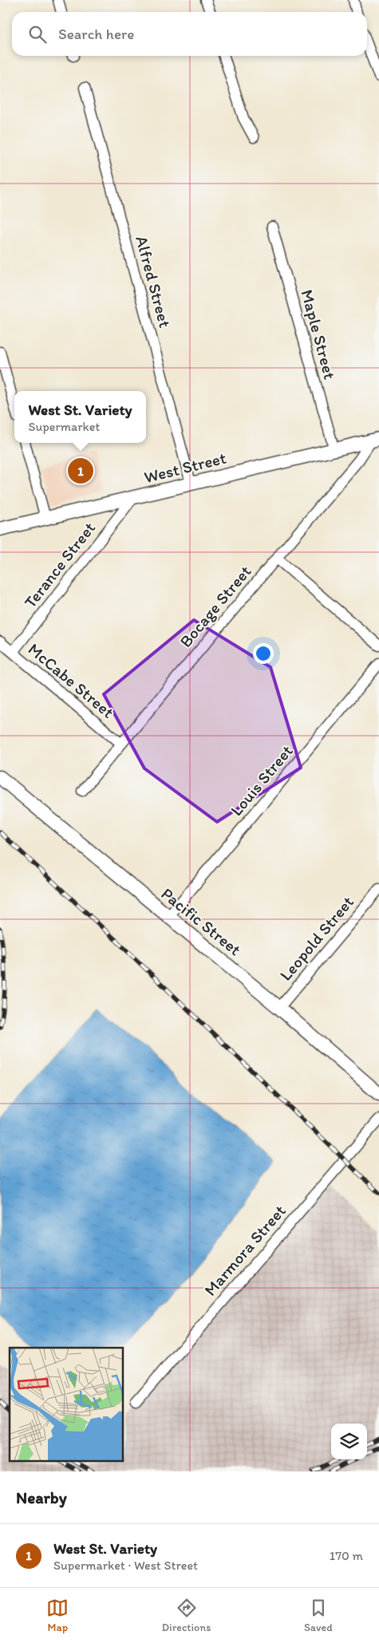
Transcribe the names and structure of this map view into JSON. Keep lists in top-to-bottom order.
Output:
{
  "streets": {
    "street": [
      "Alfred Street",
      "Maple Street",
      "West Street",
      "Terance Street",
      "Bocage Street",
      "McCabe Street",
      "Louis Street",
      "Pacific Street",
      "Leopold Street",
      "Marmora Street"
    ]
  },
  "crossings": [
    ["Alfred Street", "West Street"],
    ["Maple Street", "West Street"],
    ["West Street", "Terance Street"],
    ["West Street", "Bocage Street"],
    ["Terance Street", "McCabe Street"],
    ["Bocage Street", "McCabe Street"],
    ["Louis Street", "Pacific Street"],
    ["Pacific Street", "Leopold Street"]
  ],
  "page": {
    "search": "Search here",
    "popup": ["West St. Variety", "Supermarket"],
    "pins": "1",
    "heading": "Nearby",
    "list": [
      {
        "mark": "1",
        "name": "West St. Variety",
        "note": "Supermarket · West Street",
        "value": "170 m"
      }
    ],
    "nav": ["Map", "Directions", "Saved"]
  }
}
